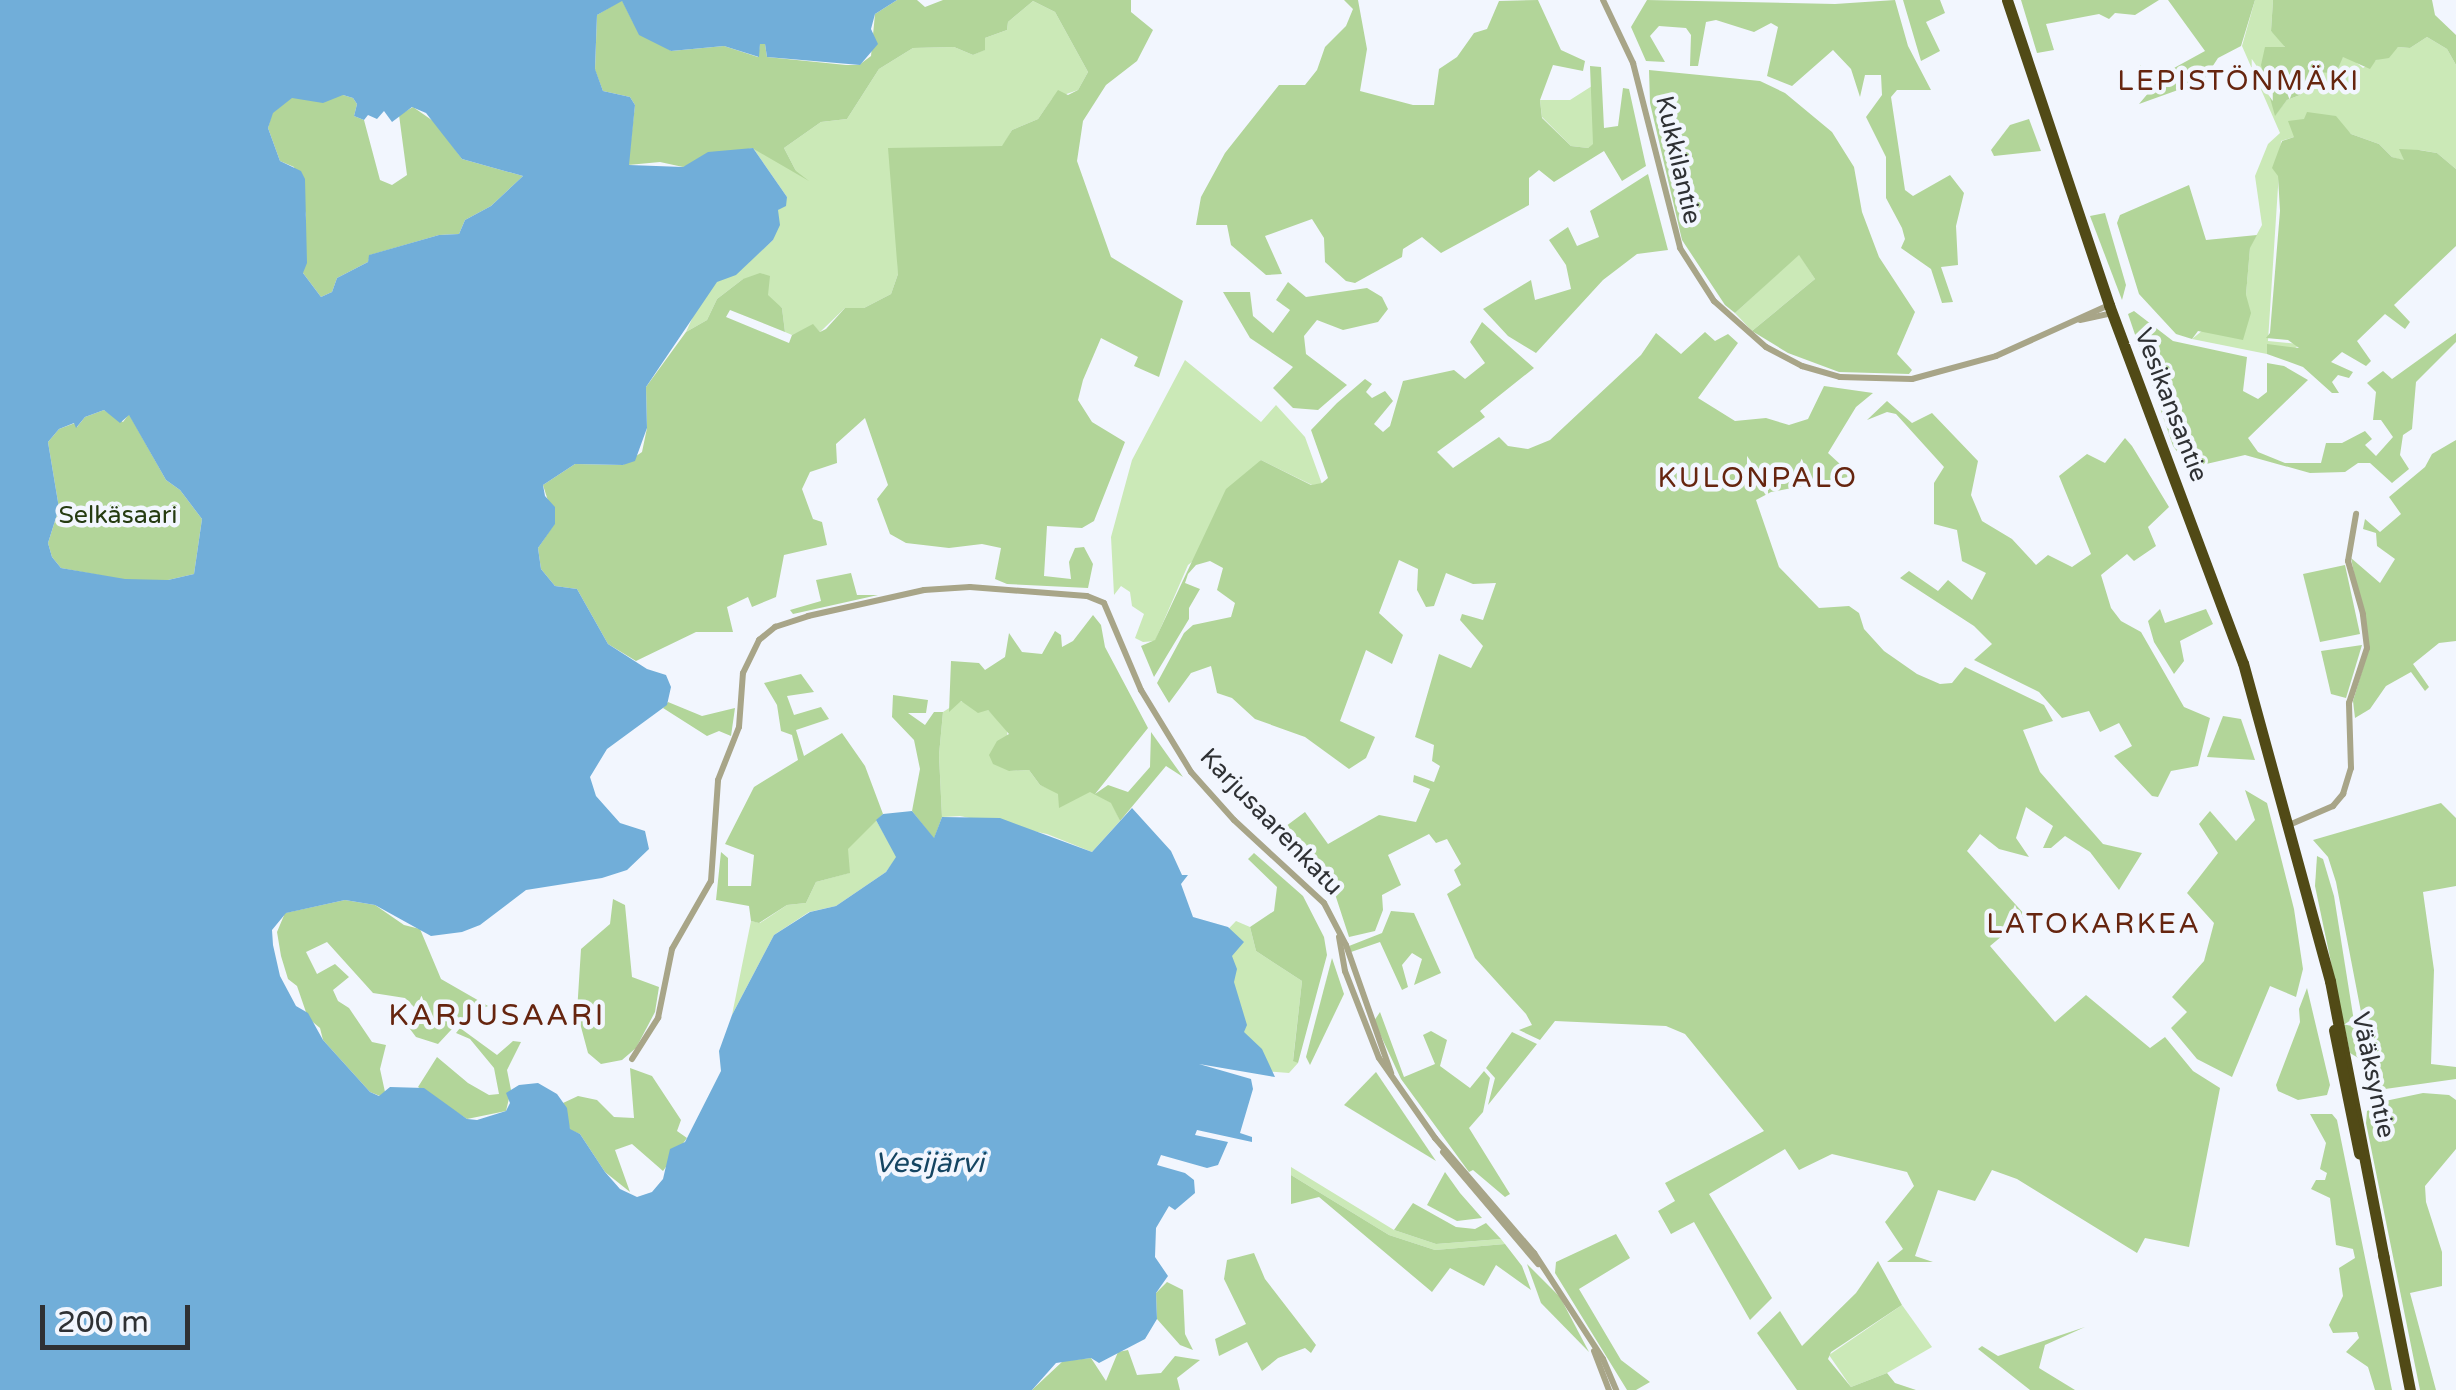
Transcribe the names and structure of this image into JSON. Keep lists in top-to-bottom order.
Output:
{
  "streets": {
    "highway": ["Vesikansantie", "Vääksyntie"],
    "street": ["Kukkilantie", "Karjusaarenkatu"]
  },
  "crossings": [
    ["Kukkilantie", "Vesikansantie"],
    ["Vesikansantie", "Vääksyntie"]
  ],
  "districts": [
    "LEPISTÖNMÄKI",
    "KULONPALO",
    "LATOKARKEA",
    "KARJUSAARI"
  ],
  "water": ["Vesijärvi"],
  "parks": ["Selkäsaari"],
  "scale_bar": "200 m"
}
